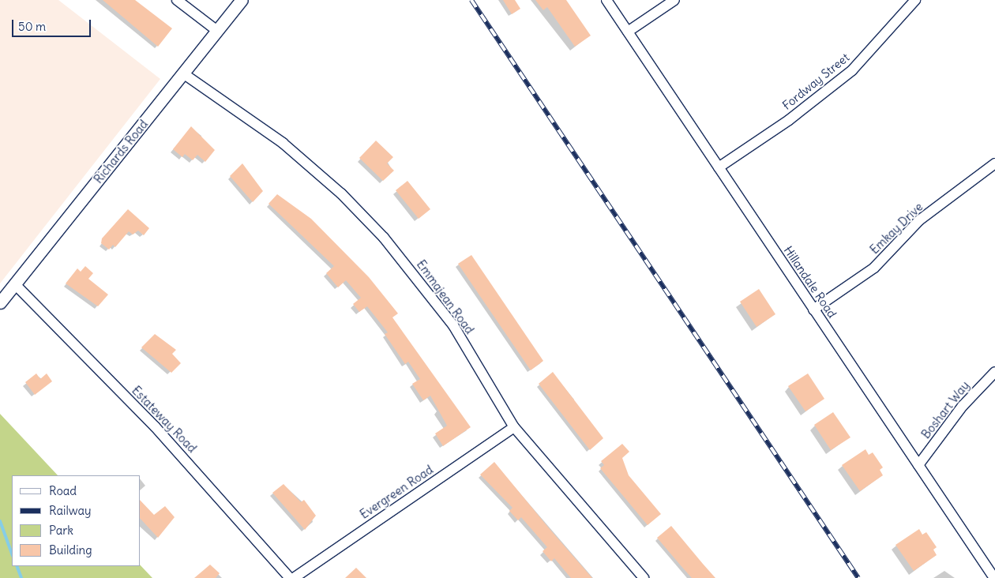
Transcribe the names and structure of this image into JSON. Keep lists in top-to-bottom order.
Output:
{
  "streets": {
    "street": [
      "Fordway Street",
      "Richards Road",
      "Emkay Drive",
      "Hillandale Road",
      "Emmajean Road",
      "Boshart Way",
      "Estateway Road",
      "Evergreen Road"
    ]
  },
  "crossings": [
    ["Fordway Street", "Hillandale Road"],
    ["Richards Road", "Emmajean Road"],
    ["Richards Road", "Estateway Road"],
    ["Emkay Drive", "Hillandale Road"],
    ["Hillandale Road", "Boshart Way"],
    ["Emmajean Road", "Evergreen Road"]
  ],
  "legend": [
    "Road",
    "Railway",
    "Park",
    "Building"
  ],
  "scale_bar": "50 m"
}
